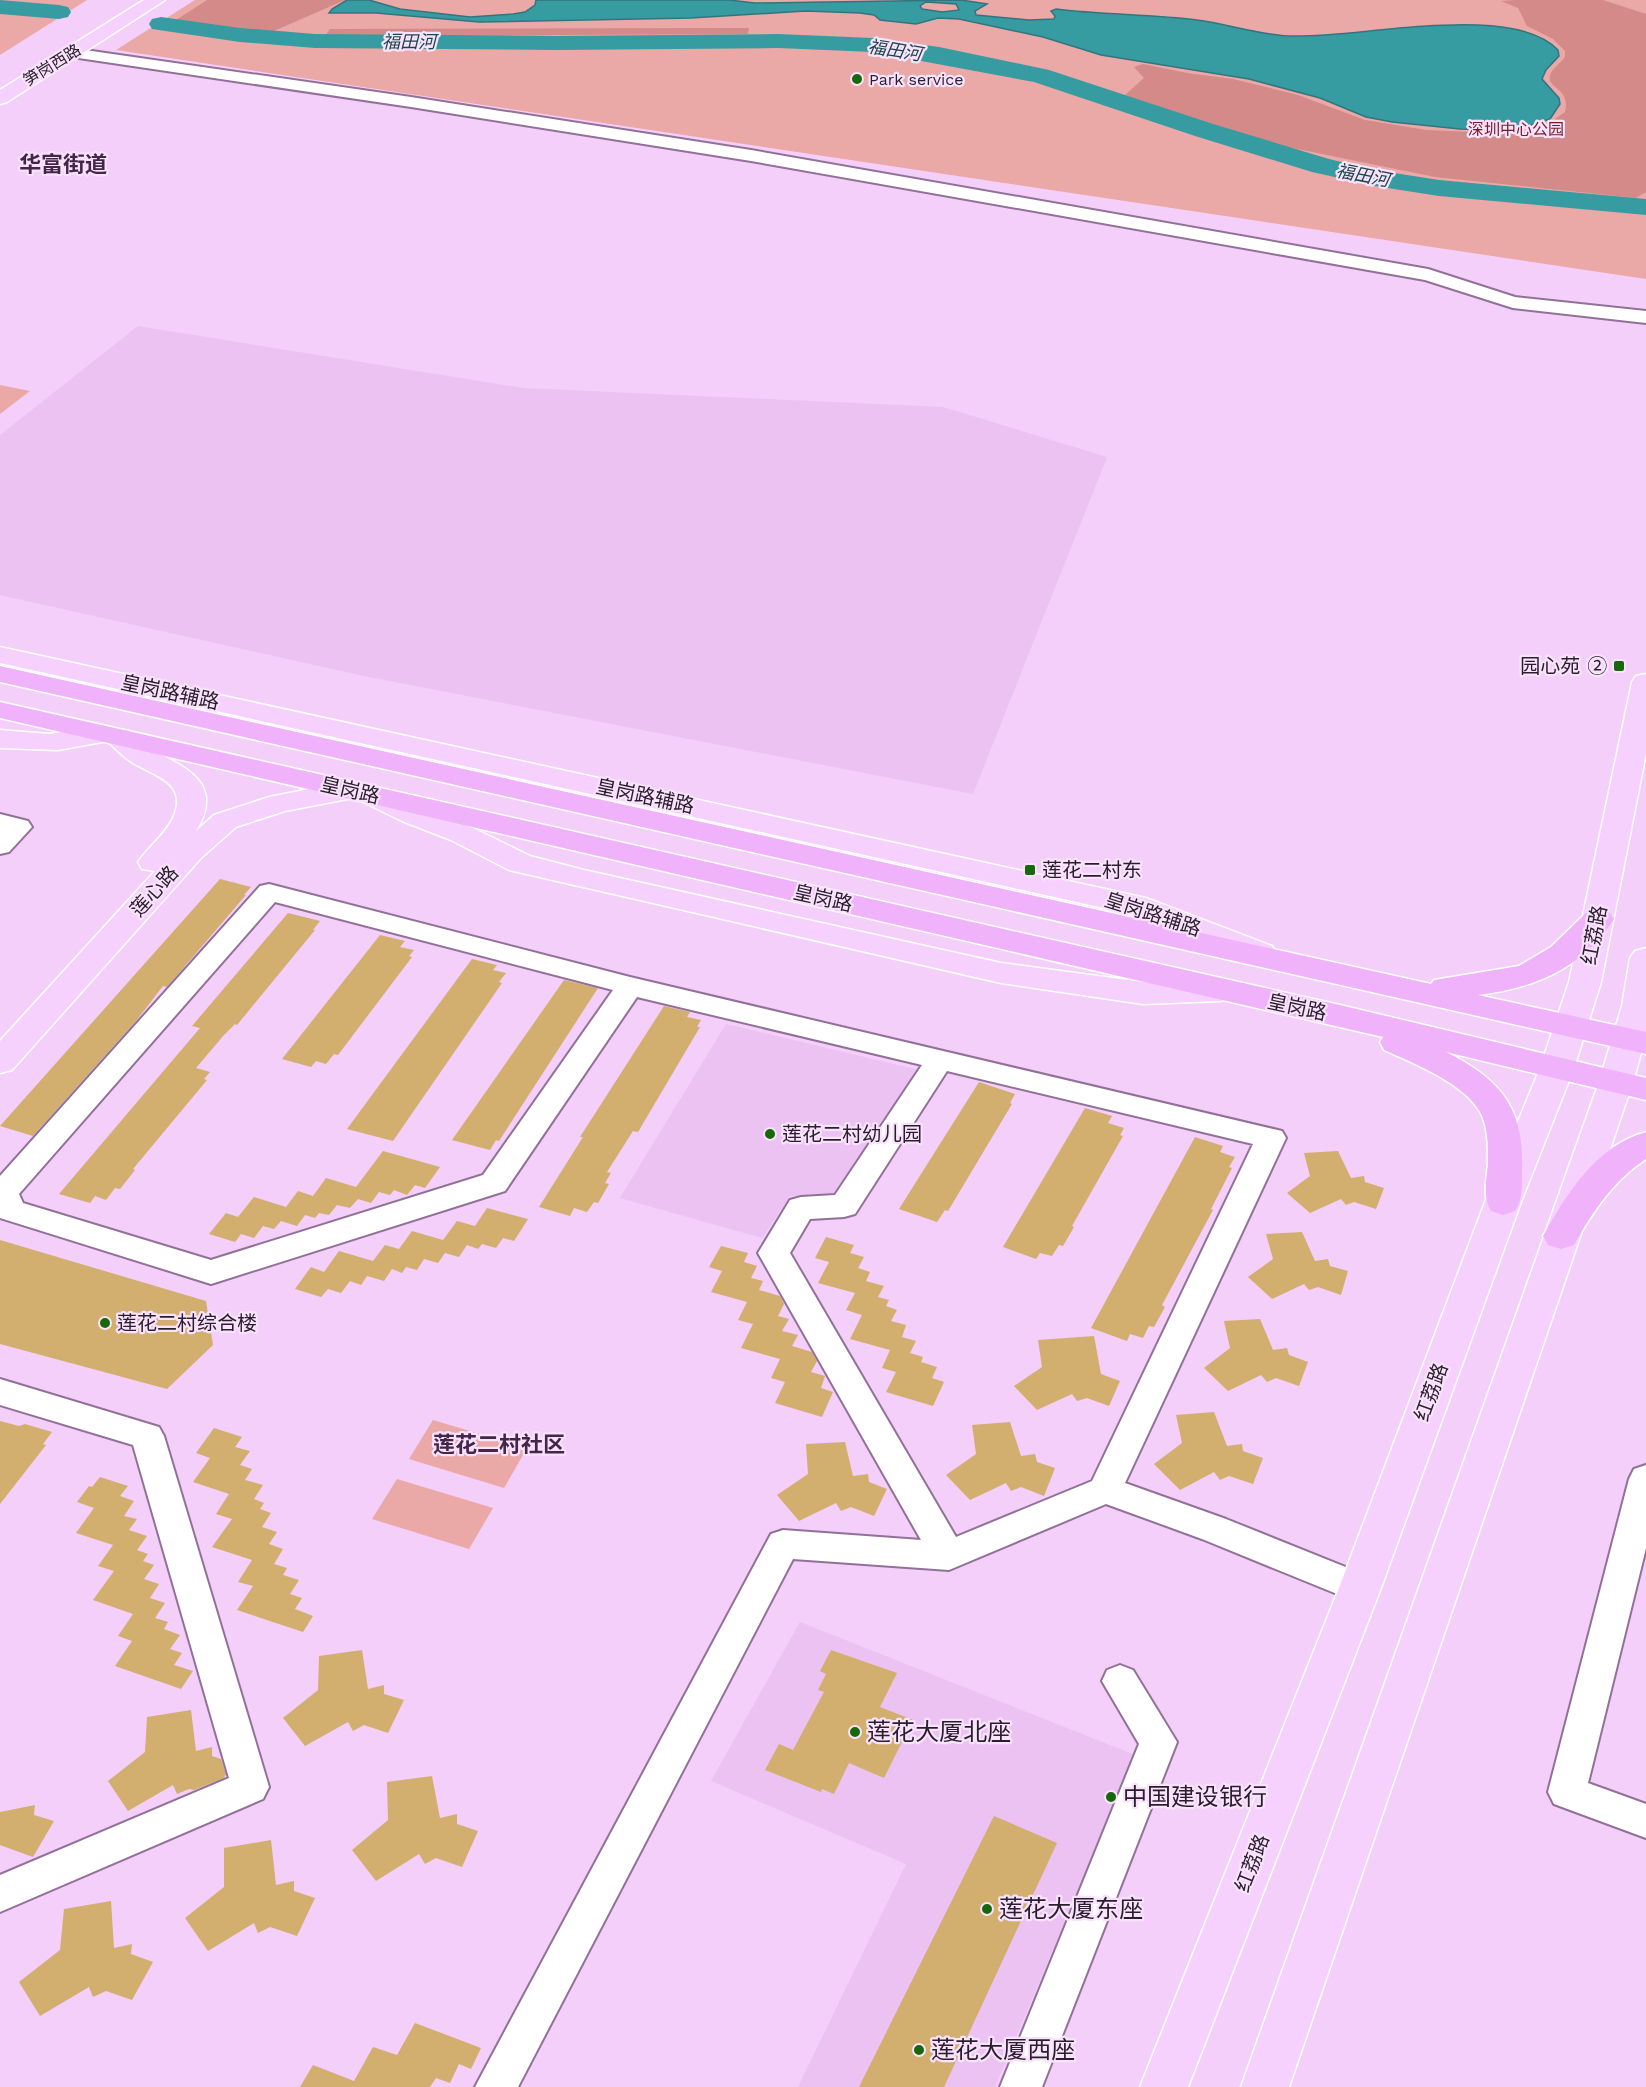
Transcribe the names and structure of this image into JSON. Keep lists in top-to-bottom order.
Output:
{
  "streets": {
    "highway": ["皇岗路"],
    "main road": [
      "笋岗西路",
      "皇岗路辅路",
      "莲心路",
      "红荔路"
    ]
  },
  "crossings": [
    ["皇岗路辅路", "皇岗路"],
    ["皇岗路", "莲心路"],
    ["皇岗路", "红荔路"]
  ],
  "districts": ["华富街道", "莲花二村社区"],
  "water": ["福田河"],
  "parks": ["深圳中心公园"],
  "places": {
    "other": [
      "Park service",
      "莲花二村幼儿园",
      "莲花二村综合楼",
      "莲花大厦北座",
      "中国建设银行",
      "莲花大厦东座",
      "莲花大厦西座"
    ],
    "transit": ["园心苑 ②", "莲花二村东"]
  }
}
